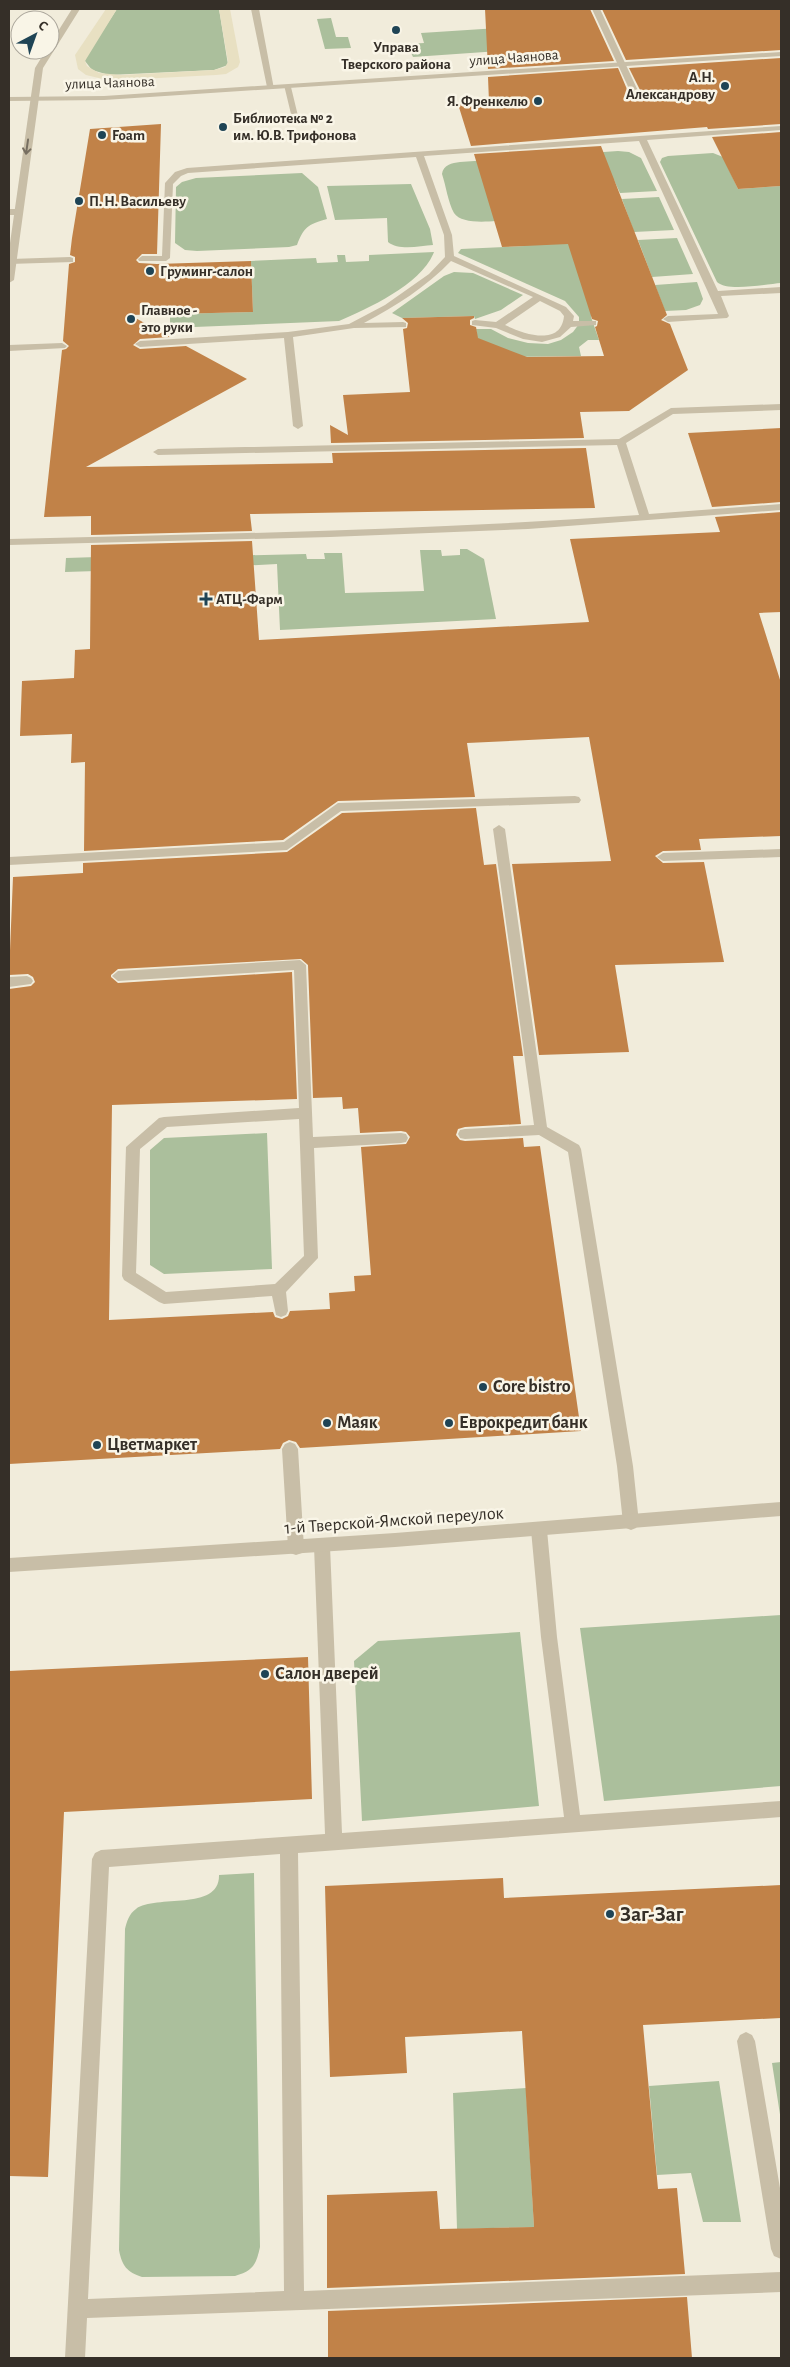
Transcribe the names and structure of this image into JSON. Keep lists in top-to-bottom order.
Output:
{
  "streets": {
    "street": ["улица Чаянова", "1-й Тверской-Ямской переулок"]
  },
  "places": {
    "other": [
      "Управа Тверского района",
      "А.Н. Александрову",
      "Я. Френкелю",
      "Библиотека № 2 им. Ю.В. Трифонова",
      "Foam",
      "П. Н. Васильеву",
      "Груминг-салон",
      "Главное - это руки",
      "Core bistro",
      "Маяк",
      "Еврокредит банк",
      "Цветмаркет",
      "Салон дверей",
      "Заг-Заг"
    ],
    "health": ["АТЦ-Фарм"]
  },
  "north": "top right"
}
